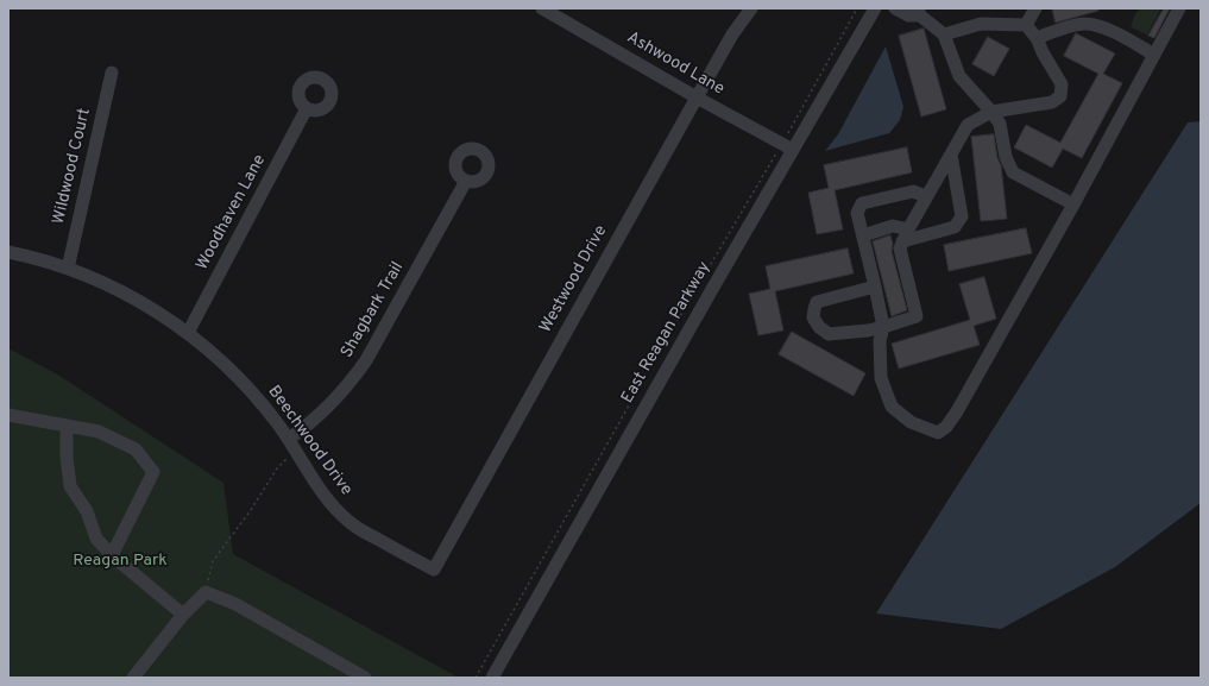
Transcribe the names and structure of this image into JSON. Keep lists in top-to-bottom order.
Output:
{
  "streets": {
    "street": [
      "Ashwood Lane",
      "Wildwood Court",
      "Woodhaven Lane",
      "Westwood Drive",
      "Shagbark Trail",
      "East Reagan Parkway",
      "Beechwood Drive"
    ]
  },
  "crossings": [
    ["Ashwood Lane", "Westwood Drive"],
    ["Ashwood Lane", "East Reagan Parkway"],
    ["Wildwood Court", "Beechwood Drive"],
    ["Woodhaven Lane", "Beechwood Drive"],
    ["Westwood Drive", "Beechwood Drive"],
    ["Shagbark Trail", "Beechwood Drive"]
  ],
  "parks": ["Reagan Park"]
}
